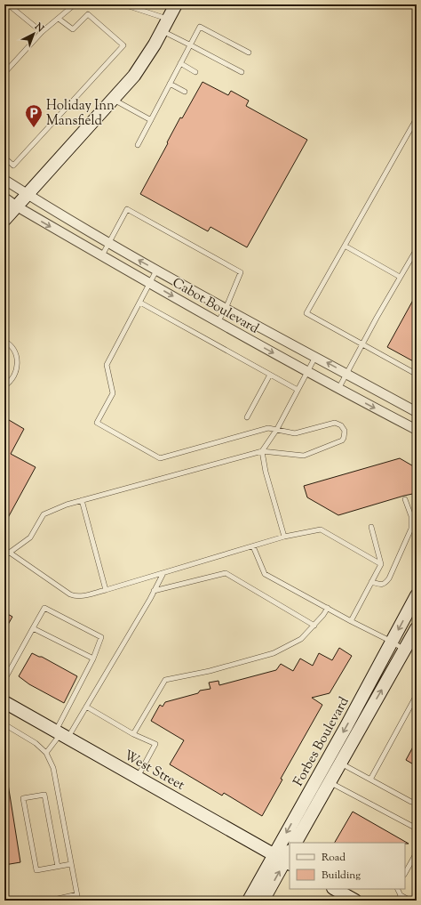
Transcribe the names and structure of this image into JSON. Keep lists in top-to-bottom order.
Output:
{
  "streets": {
    "street": ["Cabot Boulevard", "Forbes Boulevard", "West Street"]
  },
  "crossings": [
    ["Forbes Boulevard", "West Street"]
  ],
  "places": {
    "parking": ["Holiday Inn Mansfield"]
  },
  "legend": ["Road", "Building"],
  "north": "top right"
}
